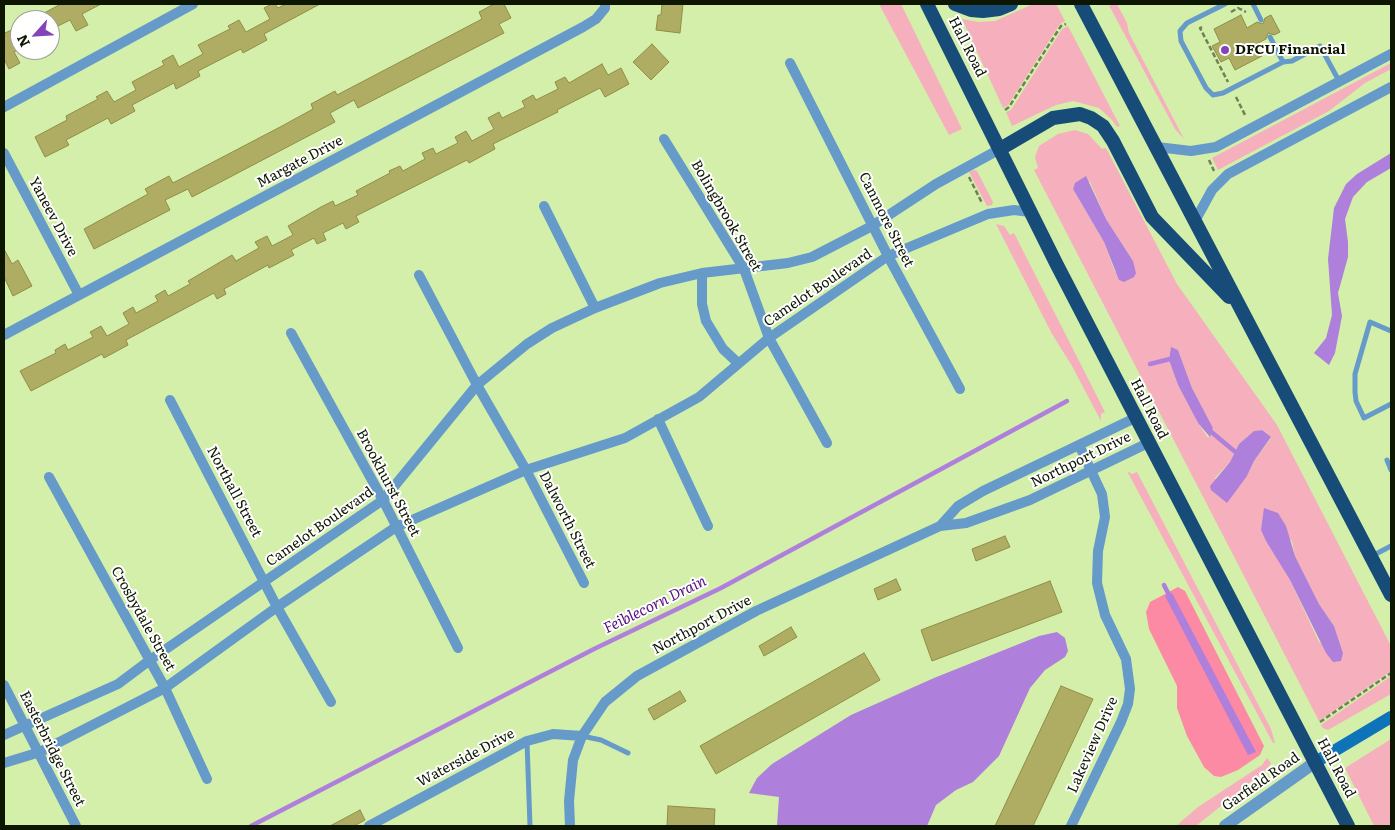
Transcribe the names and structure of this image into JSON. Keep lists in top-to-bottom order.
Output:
{
  "streets": {
    "highway": ["Hall Road"],
    "main road": ["Garfield Road"],
    "street": [
      "Margate Drive",
      "Bolingbrook Street",
      "Yaneev Drive",
      "Canmore Street",
      "Camelot Boulevard",
      "Northport Drive",
      "Brookhurst Street",
      "Northall Street",
      "Dalworth Street",
      "Crosbydale Street",
      "Lakeview Drive",
      "Easterbridge Street",
      "Waterside Drive"
    ]
  },
  "crossings": [
    ["Hall Road", "Camelot Boulevard"],
    ["Hall Road", "Northport Drive"],
    ["Hall Road", "Garfield Road"],
    ["Margate Drive", "Yaneev Drive"],
    ["Bolingbrook Street", "Camelot Boulevard"],
    ["Canmore Street", "Camelot Boulevard"],
    ["Camelot Boulevard", "Brookhurst Street"],
    ["Camelot Boulevard", "Northall Street"],
    ["Camelot Boulevard", "Dalworth Street"],
    ["Camelot Boulevard", "Crosbydale Street"],
    ["Camelot Boulevard", "Easterbridge Street"],
    ["Northport Drive", "Lakeview Drive"],
    ["Northport Drive", "Waterside Drive"]
  ],
  "water": ["Feiblecorn Drain"],
  "places": ["DFCU Financial"],
  "north": "bottom left"
}
